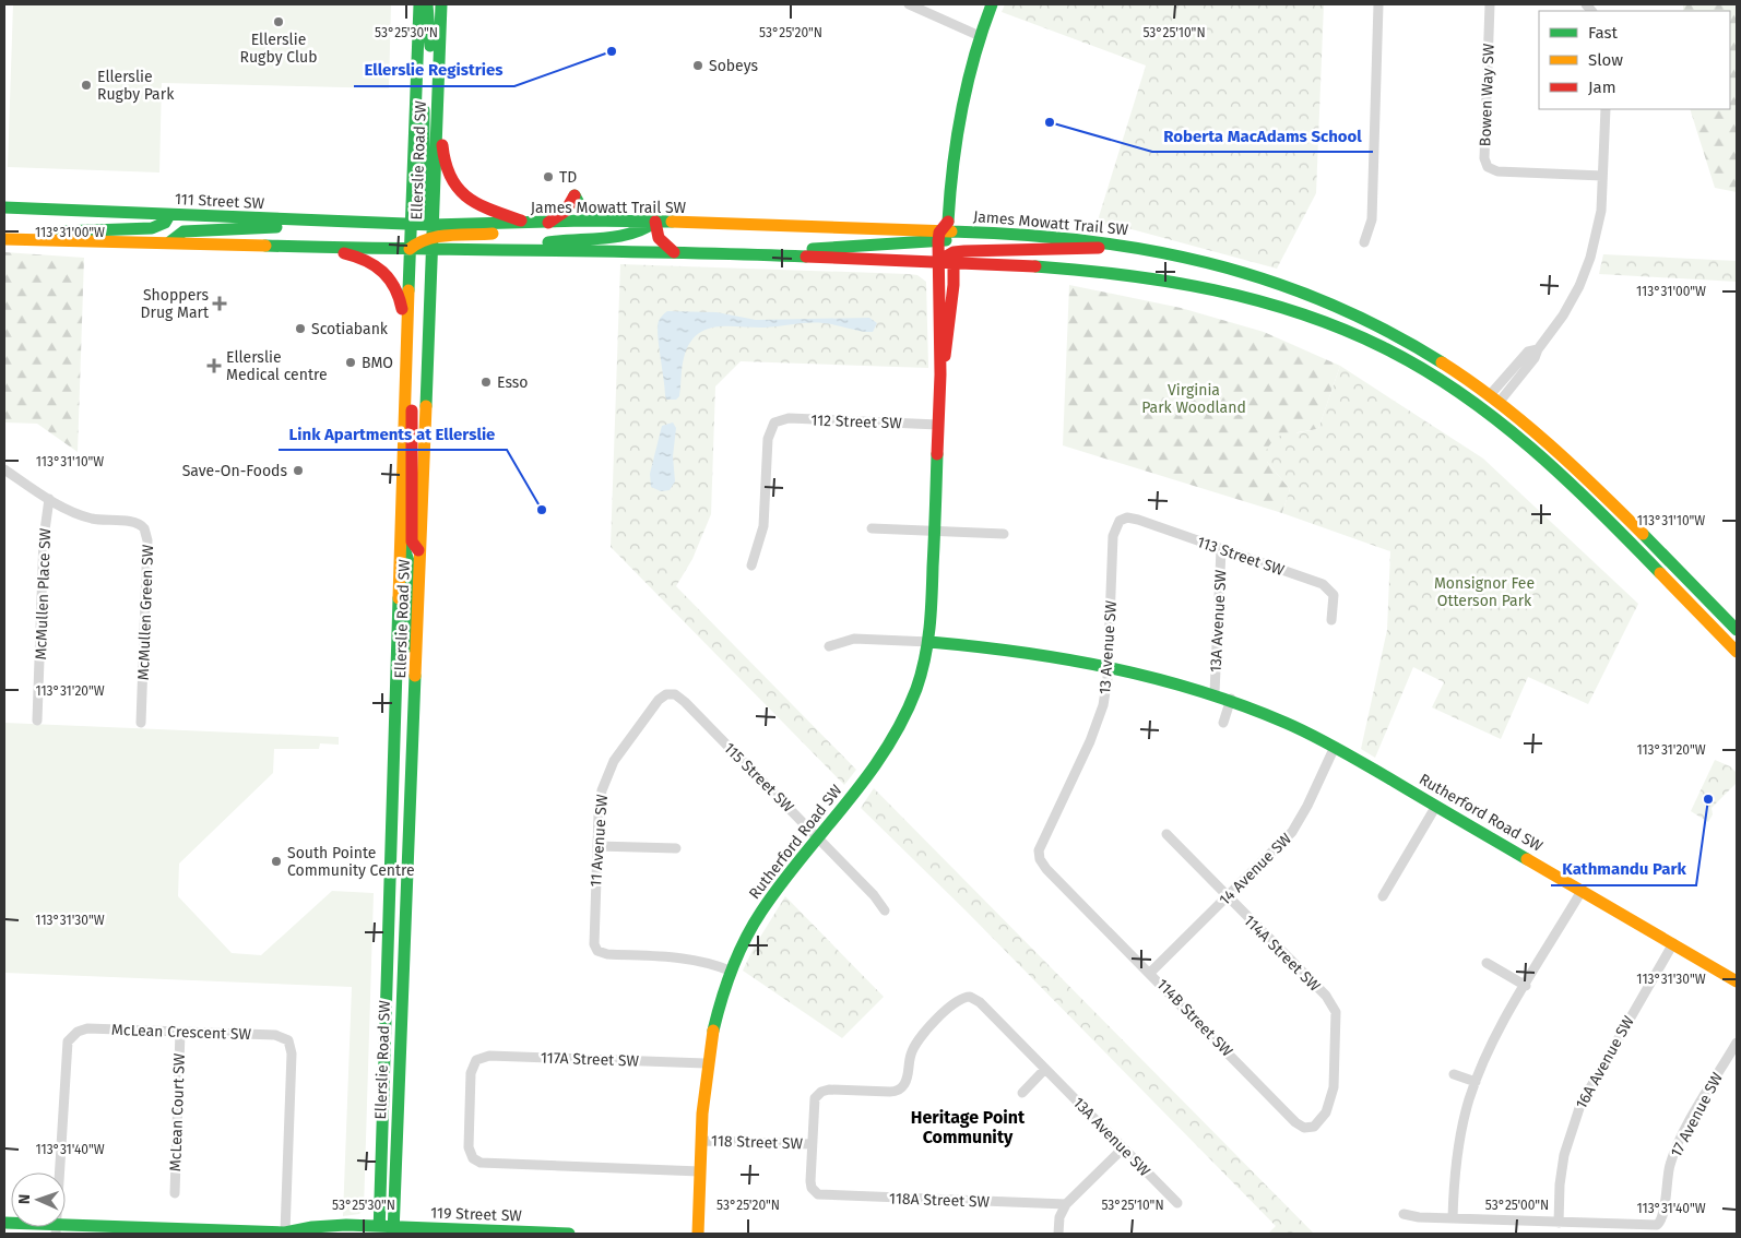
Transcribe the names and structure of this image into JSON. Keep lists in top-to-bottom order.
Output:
{
  "streets": {
    "main road": [
      "Ellerslie Road SW",
      "111 Street SW",
      "James Mowatt Trail SW",
      "Rutherford Road SW",
      "119 Street SW"
    ],
    "street": [
      "Bowen Way SW",
      "112 Street SW",
      "113 Street SW",
      "McMullen Place SW",
      "McMullen Green SW",
      "13A Avenue SW",
      "13 Avenue SW",
      "115 Street SW",
      "11 Avenue SW",
      "14 Avenue SW",
      "114A Street SW",
      "114B Street SW",
      "McLean Crescent SW",
      "117A Street SW",
      "16A Avenue SW",
      "McLean Court SW",
      "17 Avenue SW",
      "118 Street SW",
      "118A Street SW"
    ]
  },
  "crossings": [
    ["Ellerslie Road SW", "111 Street SW"],
    ["Ellerslie Road SW", "James Mowatt Trail SW"],
    ["Ellerslie Road SW", "119 Street SW"],
    ["111 Street SW", "James Mowatt Trail SW"],
    ["James Mowatt Trail SW", "Rutherford Road SW"],
    ["112 Street SW", "Rutherford Road SW"],
    ["113 Street SW", "13A Avenue SW"],
    ["113 Street SW", "13 Avenue SW"],
    ["McMullen Place SW", "McMullen Green SW"],
    ["13A Avenue SW", "Rutherford Road SW"],
    ["13A Avenue SW", "118 Street SW"],
    ["13A Avenue SW", "118A Street SW"],
    ["13 Avenue SW", "Rutherford Road SW"],
    ["13 Avenue SW", "114B Street SW"],
    ["115 Street SW", "Rutherford Road SW"],
    ["115 Street SW", "11 Avenue SW"],
    ["Rutherford Road SW", "11 Avenue SW"],
    ["Rutherford Road SW", "14 Avenue SW"],
    ["Rutherford Road SW", "117A Street SW"],
    ["Rutherford Road SW", "16A Avenue SW"],
    ["Rutherford Road SW", "118 Street SW"],
    ["14 Avenue SW", "114A Street SW"],
    ["14 Avenue SW", "114B Street SW"],
    ["114A Street SW", "114B Street SW"],
    ["McLean Crescent SW", "McLean Court SW"],
    ["McLean Crescent SW", "119 Street SW"],
    ["16A Avenue SW", "17 Avenue SW"],
    ["118 Street SW", "118A Street SW"]
  ],
  "districts": ["Heritage Point Community"],
  "parks": ["Virginia Park Woodland", "Monsignor Fee Otterson Park"],
  "places": {
    "other": [
      "Ellerslie Rugby Club",
      "Ellerslie Registries",
      "Sobeys",
      "Ellerslie Rugby Park",
      "Roberta MacAdams School",
      "TD",
      "Scotiabank",
      "BMO",
      "Esso",
      "Save-On-Foods",
      "Link Apartments at Ellerslie",
      "Kathmandu Park",
      "South Pointe Community Centre"
    ],
    "health": ["Shoppers Drug Mart", "Ellerslie Medical centre"]
  },
  "legend": ["Fast", "Slow", "Jam"],
  "north": "left",
  "coordinates": [
    "53°25'30\"N",
    "53°25'20\"N",
    "53°25'10\"N",
    "113°31'00\"W",
    "113°31'10\"W",
    "113°31'20\"W",
    "113°31'30\"W",
    "113°31'40\"W",
    "53°25'00\"N"
  ]
}
